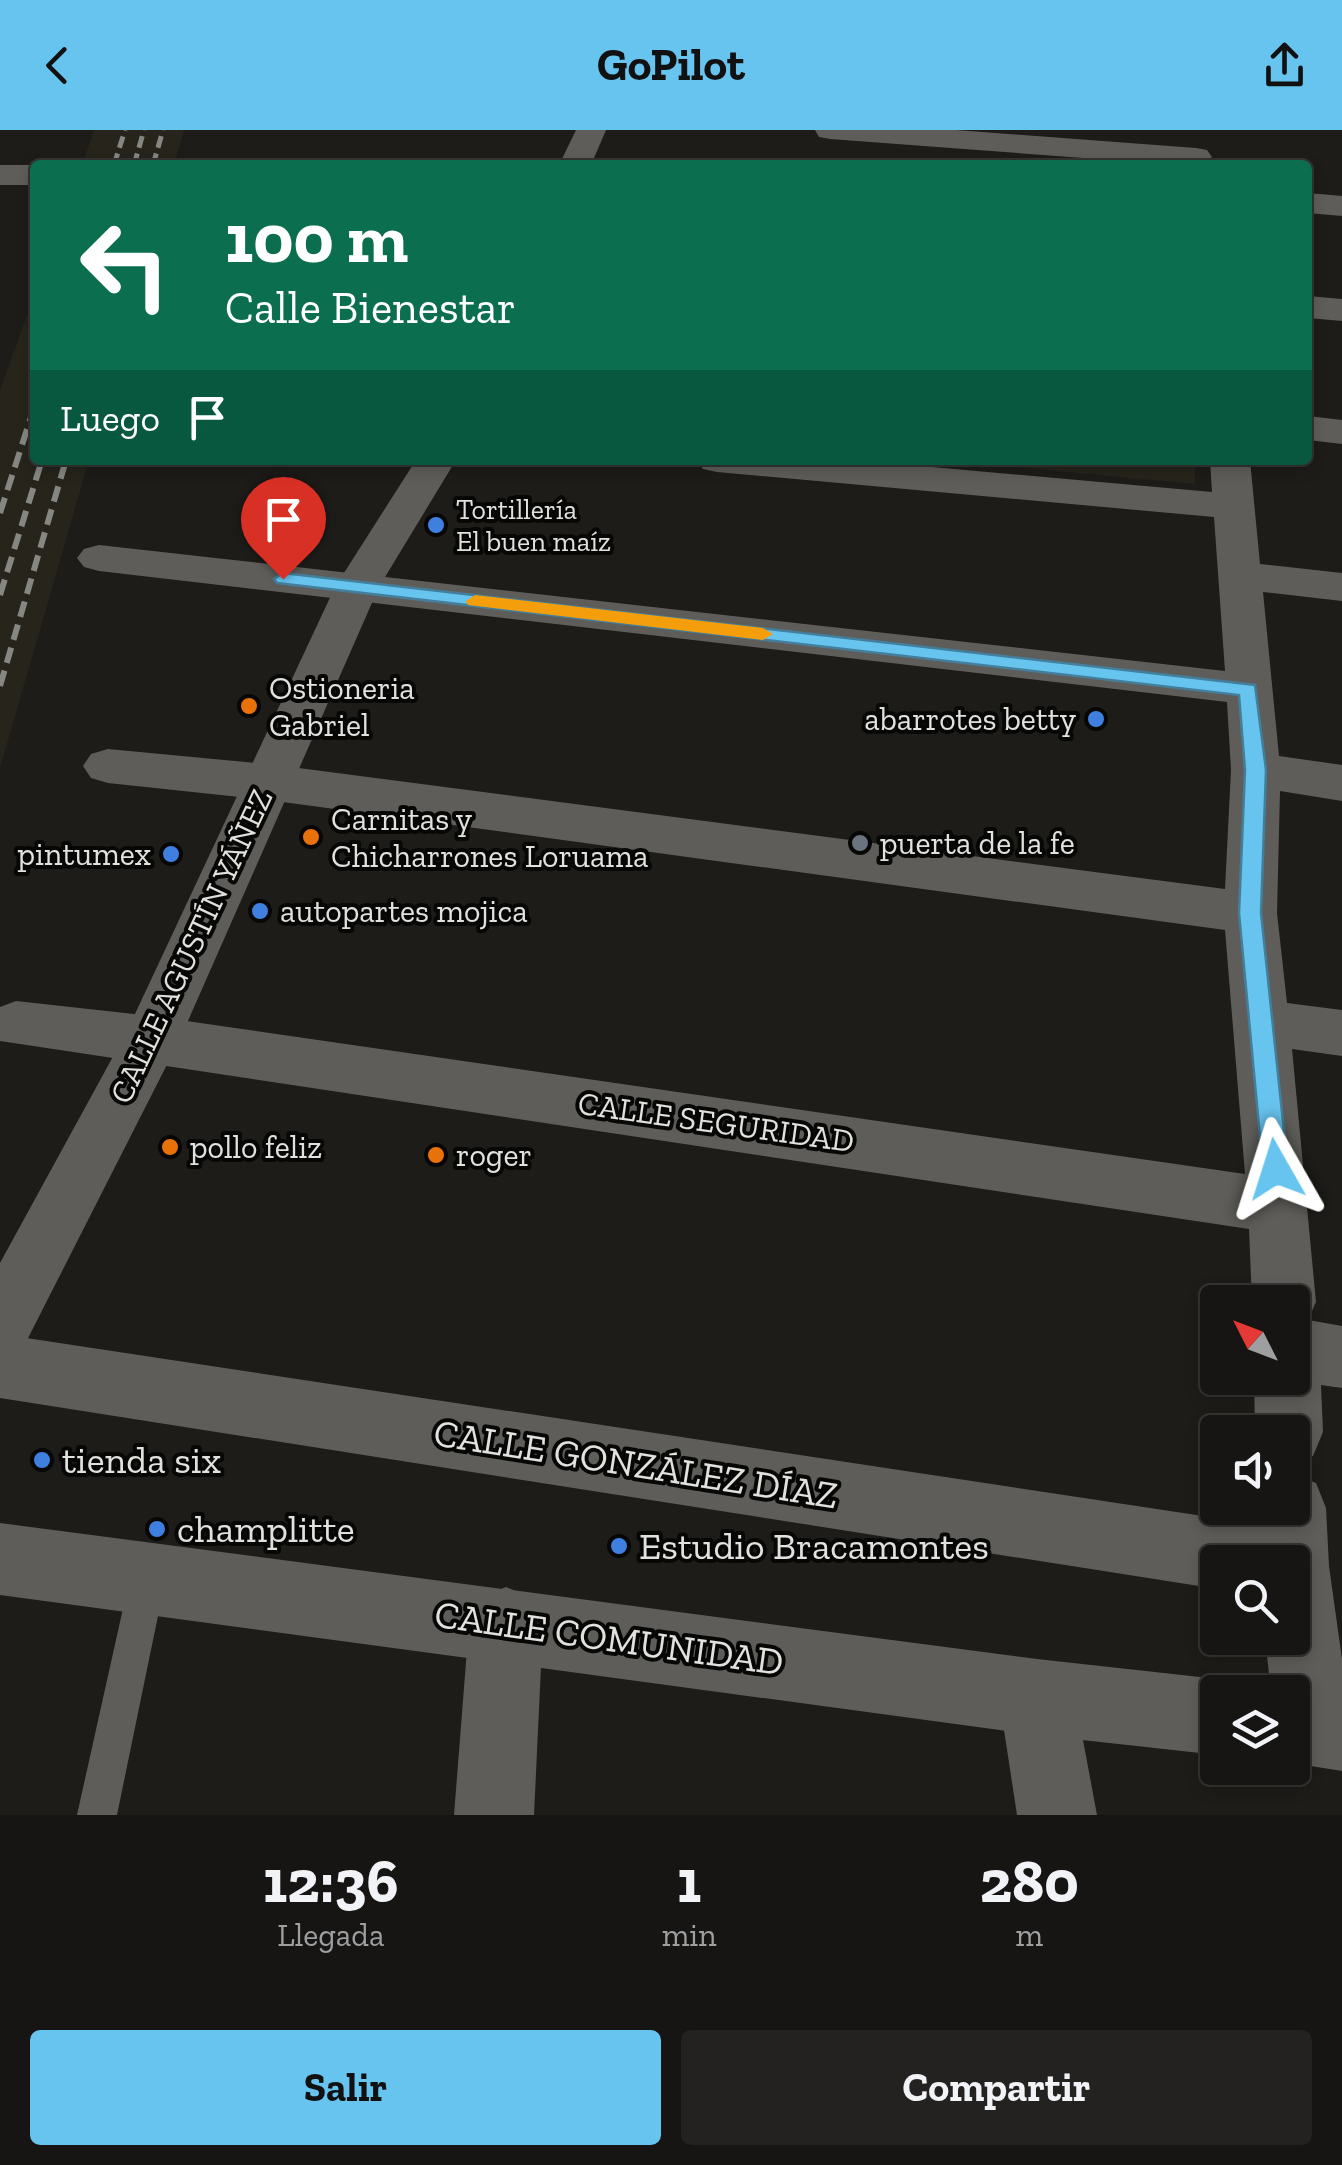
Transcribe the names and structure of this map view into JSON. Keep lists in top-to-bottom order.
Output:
{
  "streets": {
    "street": [
      "CALLE AGUSTÍN YÁÑEZ",
      "CALLE SEGURIDAD",
      "CALLE GONZÁLEZ DÍAZ",
      "CALLE COMUNIDAD"
    ]
  },
  "crossings": [
    ["CALLE AGUSTÍN YÁÑEZ", "CALLE SEGURIDAD"]
  ],
  "places": [
    "Tortillería El buen maíz",
    "Ostioneria Gabriel",
    "abarrotes betty",
    "Carnitas y Chicharrones Loruama",
    "puerta de la fe",
    "pintumex",
    "autopartes mojica",
    "pollo feliz",
    "roger",
    "tienda six",
    "champlitte",
    "Estudio Bracamontes"
  ],
  "north": "top left",
  "page": {
    "header": "GoPilot",
    "turn": ["100 m", "Calle Bienestar"],
    "then": "Luego",
    "eta": [
      "12:36",
      "Llegada",
      "1",
      "min",
      "280",
      "m"
    ],
    "buttons": ["Salir", "Compartir"]
  }
}
